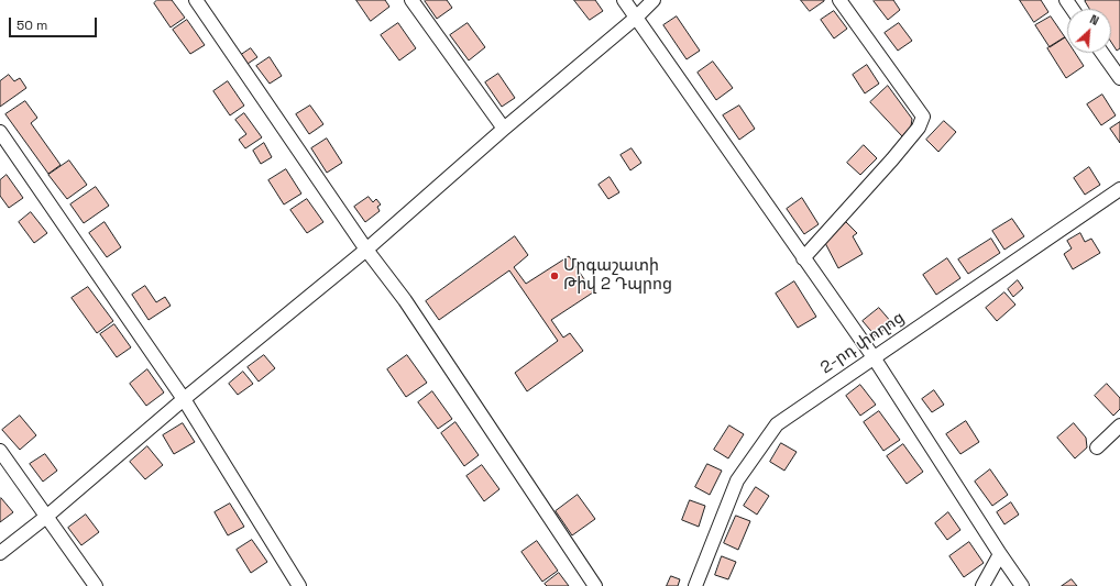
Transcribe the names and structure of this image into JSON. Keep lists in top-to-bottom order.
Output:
{
  "streets": {
    "street": ["2-րդ փողոց"]
  },
  "places": ["Մրգաշատի Թիվ 2 Դպրոց"],
  "scale_bar": "50 m",
  "north": "top right"
}
